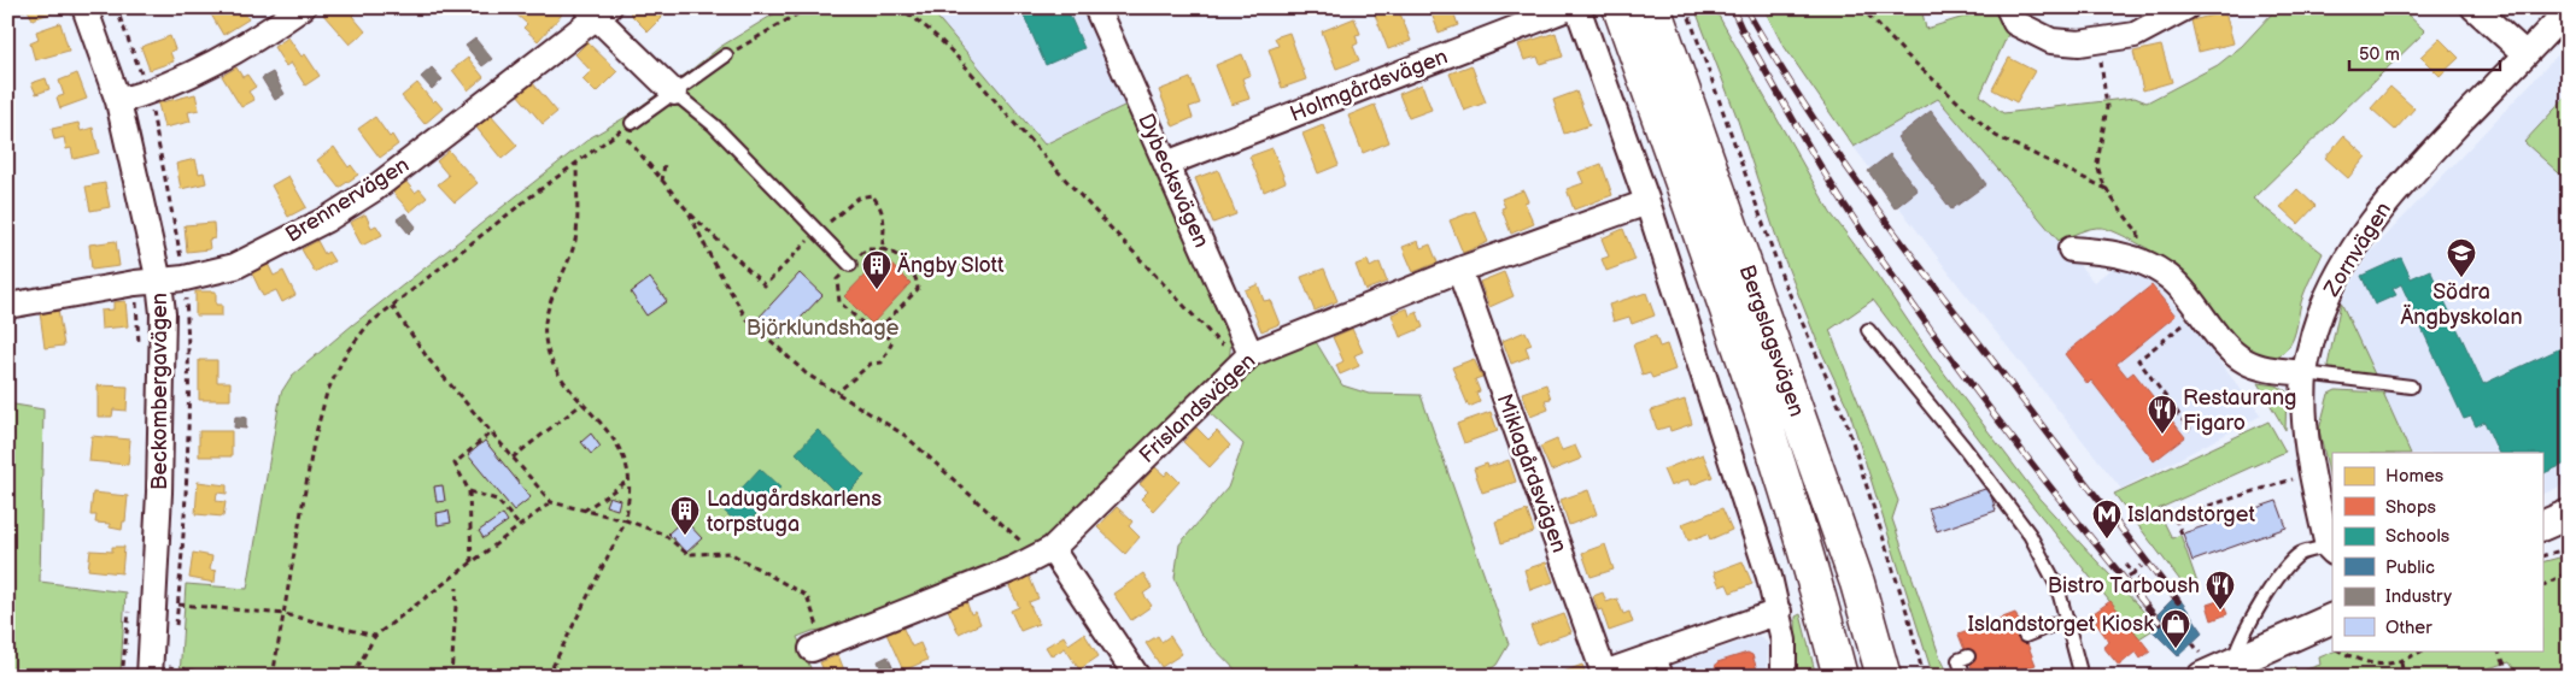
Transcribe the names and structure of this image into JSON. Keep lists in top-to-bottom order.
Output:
{
  "streets": {
    "main road": ["Bergslagsvägen"],
    "street": [
      "Holmgårdsvägen",
      "Dybecksvägen",
      "Brennervägen",
      "Zornvägen",
      "Beckombergavägen",
      "Frislandsvägen",
      "Miklagårdsvägen"
    ]
  },
  "crossings": [
    ["Holmgårdsvägen", "Dybecksvägen"],
    ["Dybecksvägen", "Frislandsvägen"],
    ["Brennervägen", "Beckombergavägen"],
    ["Frislandsvägen", "Miklagårdsvägen"]
  ],
  "parks": ["Björklundshage"],
  "places": {
    "school or university": ["Södra Ängbyskolan"],
    "building": ["Ängby Slott", "Ladugårdskarlens torpstuga"],
    "restaurant": ["Restaurang Figaro", "Bistro Tarboush"],
    "metro station": ["Islandstorget"],
    "shop": ["Islandstorget Kiosk"]
  },
  "legend": [
    "Homes",
    "Shops",
    "Schools",
    "Public",
    "Industry",
    "Other"
  ],
  "scale_bar": "50 m"
}
